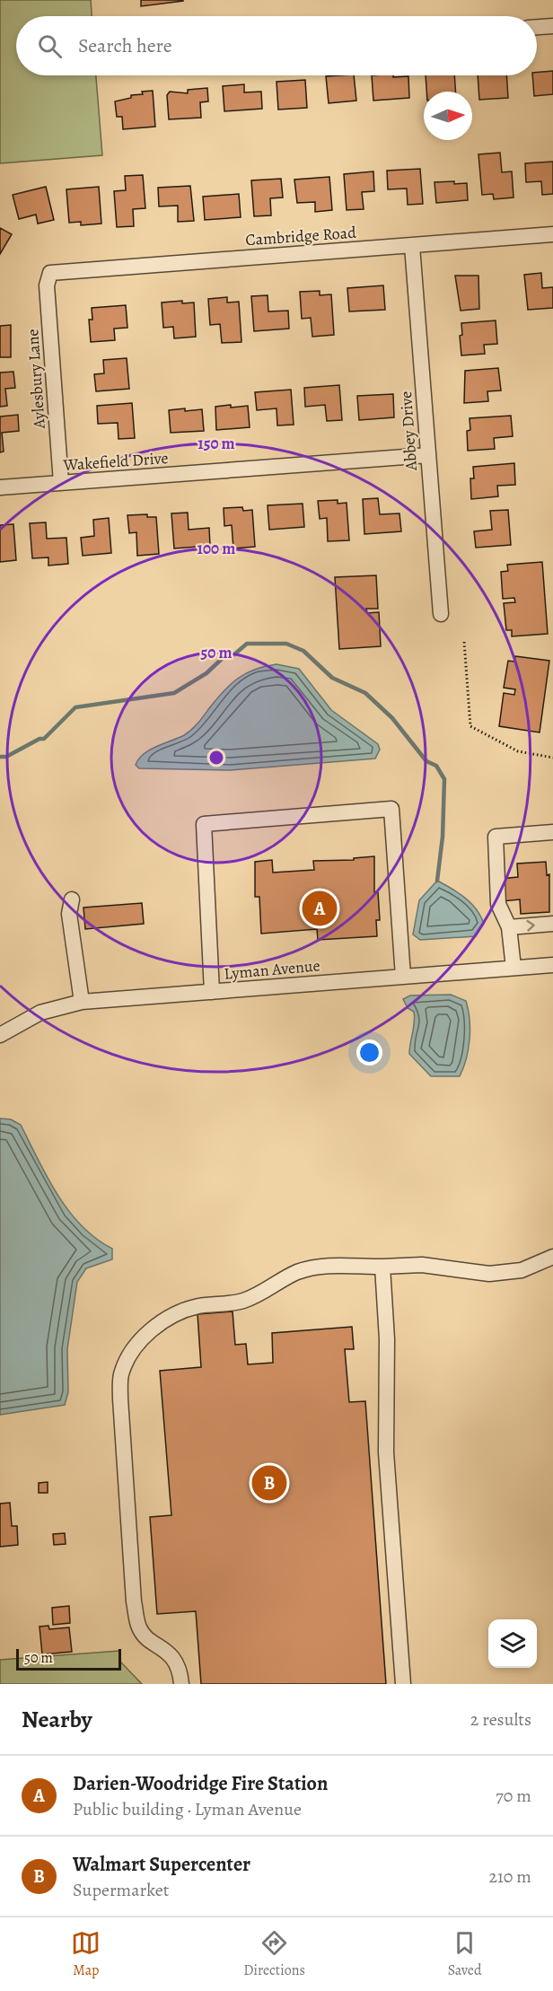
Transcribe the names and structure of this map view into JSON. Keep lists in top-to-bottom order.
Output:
{
  "streets": {
    "street": [
      "Cambridge Road",
      "Aylesbury Lane",
      "Abbey Drive",
      "Wakefield Drive",
      "Lyman Avenue"
    ]
  },
  "crossings": [
    ["Cambridge Road", "Aylesbury Lane"],
    ["Cambridge Road", "Abbey Drive"],
    ["Aylesbury Lane", "Wakefield Drive"],
    ["Abbey Drive", "Wakefield Drive"]
  ],
  "scale_bar": "50 m",
  "north": "right",
  "page": {
    "search": "Search here",
    "pins": ["A", "B"],
    "scale": "50 m",
    "heading": ["Nearby", "2 results"],
    "list": [
      {
        "mark": "A",
        "name": "Darien-Woodridge Fire Station",
        "note": "Public building · Lyman Avenue",
        "value": "70 m"
      },
      {
        "mark": "B",
        "name": "Walmart Supercenter",
        "note": "Supermarket",
        "value": "210 m"
      }
    ],
    "nav": ["Map", "Directions", "Saved"]
  },
  "rings": ["150 m", "100 m", "50 m"]
}
